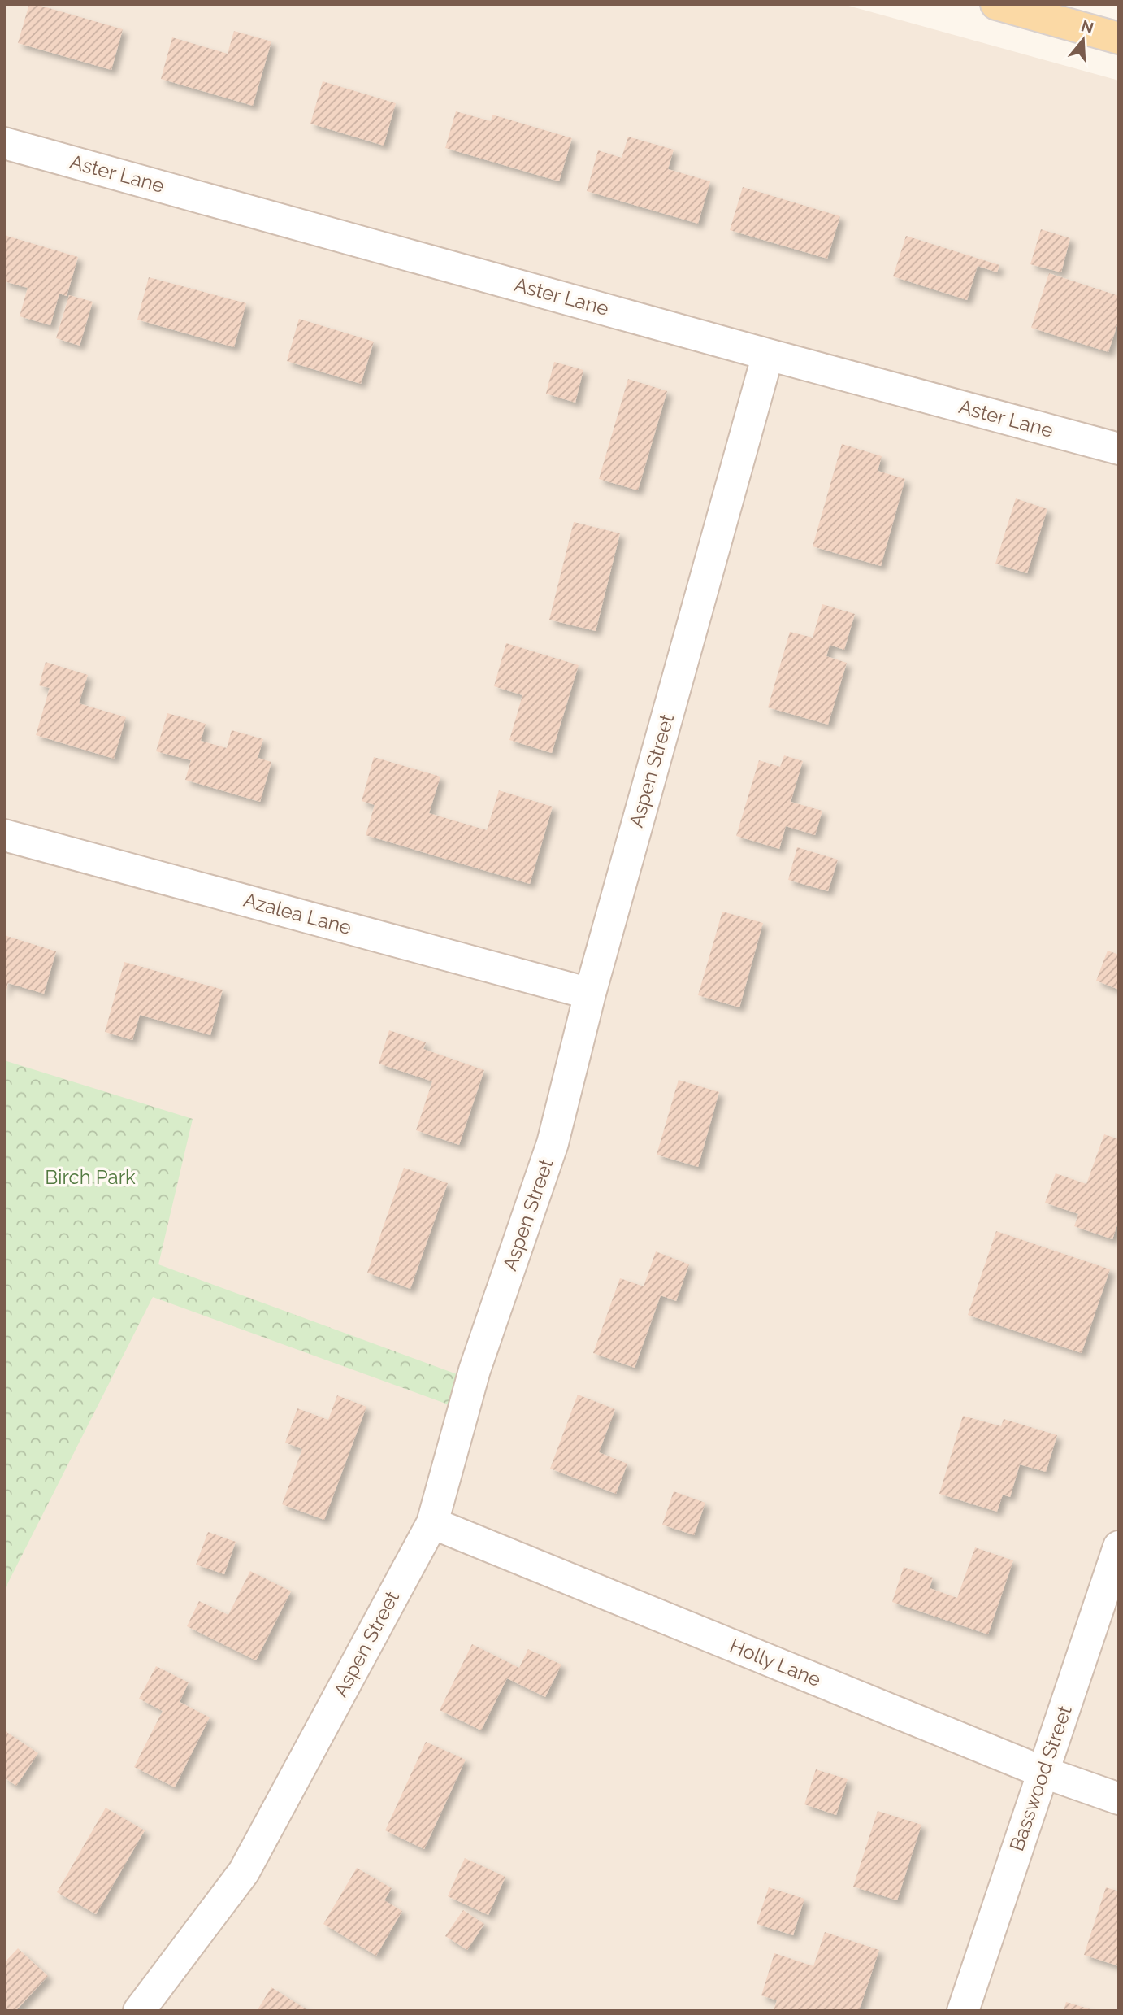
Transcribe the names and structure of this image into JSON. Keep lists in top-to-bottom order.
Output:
{
  "streets": {
    "street": [
      "Aster Lane",
      "Aspen Street",
      "Azalea Lane",
      "Holly Lane",
      "Basswood Street"
    ]
  },
  "crossings": [
    ["Aster Lane", "Aspen Street"],
    ["Aspen Street", "Azalea Lane"],
    ["Aspen Street", "Holly Lane"],
    ["Holly Lane", "Basswood Street"]
  ],
  "parks": ["Birch Park"],
  "north": "top"
}
